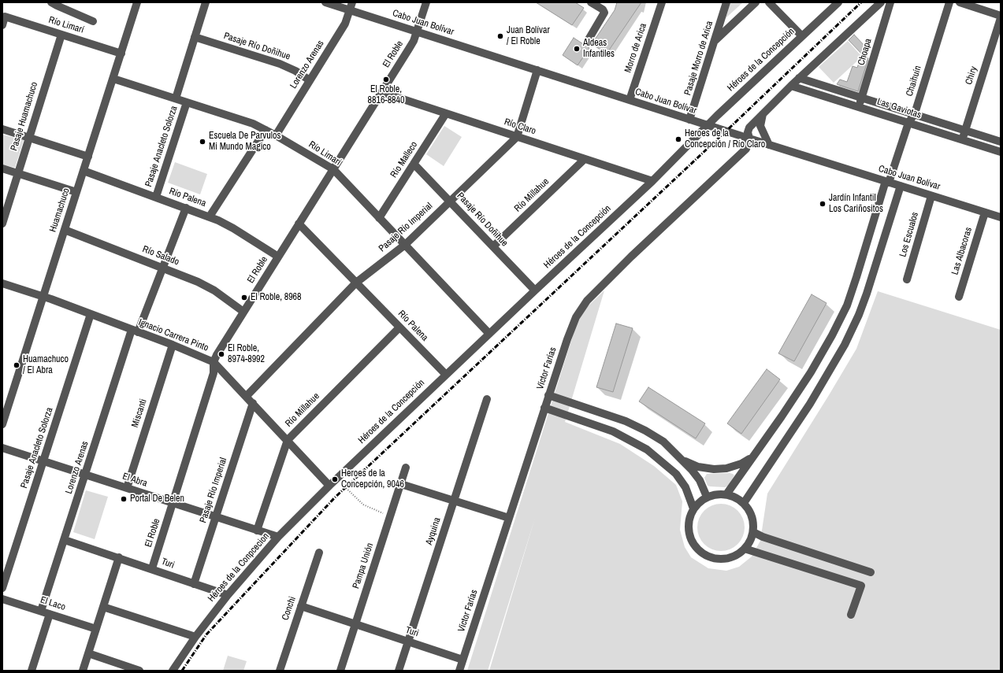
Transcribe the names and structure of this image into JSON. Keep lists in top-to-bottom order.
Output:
{
  "streets": {
    "street": [
      "Cabo Juan Bolívar",
      "Río Limarí",
      "Pasaje Río Doñihue",
      "Morro de Arica",
      "Choapa",
      "El Roble",
      "Pasaje Morro de Arica",
      "Héroes de la Concepción",
      "Lorenzo Arenas",
      "Chiry",
      "Chaihuín",
      "Las Gaviotas",
      "Pasaje Huamachuco",
      "Río Claro",
      "Pasaje Anacleto Solorza",
      "Río Malleco",
      "Río Millahue",
      "Río Palena",
      "Huamachuco",
      "Pasaje Río Imperial",
      "Los Escualos",
      "Las Albacoras",
      "Río Salado",
      "Ignacio Carrera Pinto",
      "Víctor Farías",
      "Miscanti",
      "El Abra",
      "Ayquina",
      "Turi",
      "Pampa Unión",
      "Héroes de la Conpcecion",
      "El Laco",
      "Conchi"
    ]
  },
  "crossings": [
    ["Cabo Juan Bolívar", "Morro de Arica"],
    ["Cabo Juan Bolívar", "El Roble"],
    ["Cabo Juan Bolívar", "Pasaje Morro de Arica"],
    ["Cabo Juan Bolívar", "Héroes de la Concepción"],
    ["Cabo Juan Bolívar", "Lorenzo Arenas"],
    ["Cabo Juan Bolívar", "Chaihuín"],
    ["Cabo Juan Bolívar", "Pasaje Río Imperial"],
    ["Cabo Juan Bolívar", "Los Escualos"],
    ["Cabo Juan Bolívar", "Las Albacoras"],
    ["Cabo Juan Bolívar", "Víctor Farías"],
    ["Río Limarí", "El Roble"],
    ["Río Limarí", "Héroes de la Concepción"],
    ["Río Limarí", "Lorenzo Arenas"],
    ["Río Limarí", "Pasaje Huamachuco"],
    ["Río Limarí", "Pasaje Anacleto Solorza"],
    ["Río Limarí", "Río Malleco"],
    ["Río Limarí", "Huamachuco"],
    ["Río Limarí", "Pasaje Río Imperial"],
    ["Pasaje Río Doñihue", "Héroes de la Concepción"],
    ["Pasaje Río Doñihue", "Lorenzo Arenas"],
    ["Pasaje Río Doñihue", "Pasaje Anacleto Solorza"],
    ["Pasaje Río Doñihue", "Río Malleco"],
    ["Pasaje Río Doñihue", "Río Millahue"],
    ["Pasaje Río Doñihue", "Pasaje Río Imperial"],
    ["Choapa", "Las Gaviotas"],
    ["El Roble", "Río Claro"],
    ["El Roble", "Río Palena"],
    ["El Roble", "Río Salado"],
    ["El Roble", "Ignacio Carrera Pinto"],
    ["El Roble", "El Abra"],
    ["El Roble", "Turi"],
    ["Héroes de la Concepción", "Río Claro"],
    ["Héroes de la Concepción", "Río Palena"],
    ["Héroes de la Concepción", "Ignacio Carrera Pinto"],
    ["Héroes de la Concepción", "Héroes de la Conpcecion"],
    ["Lorenzo Arenas", "Río Palena"],
    ["Lorenzo Arenas", "Río Salado"],
    ["Lorenzo Arenas", "Ignacio Carrera Pinto"],
    ["Lorenzo Arenas", "El Abra"],
    ["Lorenzo Arenas", "Turi"],
    ["Lorenzo Arenas", "El Laco"],
    ["Chiry", "Las Gaviotas"],
    ["Chaihuín", "Las Gaviotas"],
    ["Río Claro", "Río Malleco"],
    ["Río Claro", "Río Millahue"],
    ["Río Claro", "Pasaje Río Imperial"],
    ["Pasaje Anacleto Solorza", "Río Palena"],
    ["Pasaje Anacleto Solorza", "Ignacio Carrera Pinto"],
    ["Pasaje Anacleto Solorza", "El Abra"],
    ["Río Millahue", "Río Palena"],
    ["Río Millahue", "Ignacio Carrera Pinto"],
    ["Río Millahue", "El Abra"],
    ["Río Palena", "Huamachuco"],
    ["Río Palena", "Pasaje Río Imperial"],
    ["Huamachuco", "Río Salado"],
    ["Huamachuco", "Ignacio Carrera Pinto"],
    ["Pasaje Río Imperial", "Ignacio Carrera Pinto"],
    ["Pasaje Río Imperial", "El Abra"],
    ["Pasaje Río Imperial", "Turi"],
    ["Ignacio Carrera Pinto", "Miscanti"],
    ["Ignacio Carrera Pinto", "Héroes de la Conpcecion"],
    ["Víctor Farías", "Turi"],
    ["Miscanti", "El Abra"],
    ["El Abra", "Héroes de la Conpcecion"],
    ["Ayquina", "Turi"],
    ["Turi", "Pampa Unión"],
    ["Turi", "Héroes de la Conpcecion"],
    ["Turi", "Conchi"]
  ],
  "places": [
    "Juan Bolívar / El Roble",
    "Aldeas Infantiles",
    "El Roble, 8816-8840",
    "Heroes de la Concepción / Río Claro",
    "Escuela De Parvulos Mi Mundo Magico",
    "Jardín Infantil Los Cariñositos",
    "El Roble, 8968",
    "El Roble, 8974-8992",
    "Huamachuco / El Abra",
    "Heroes de la Concepción, 9046",
    "Portal De Belen"
  ]
}
